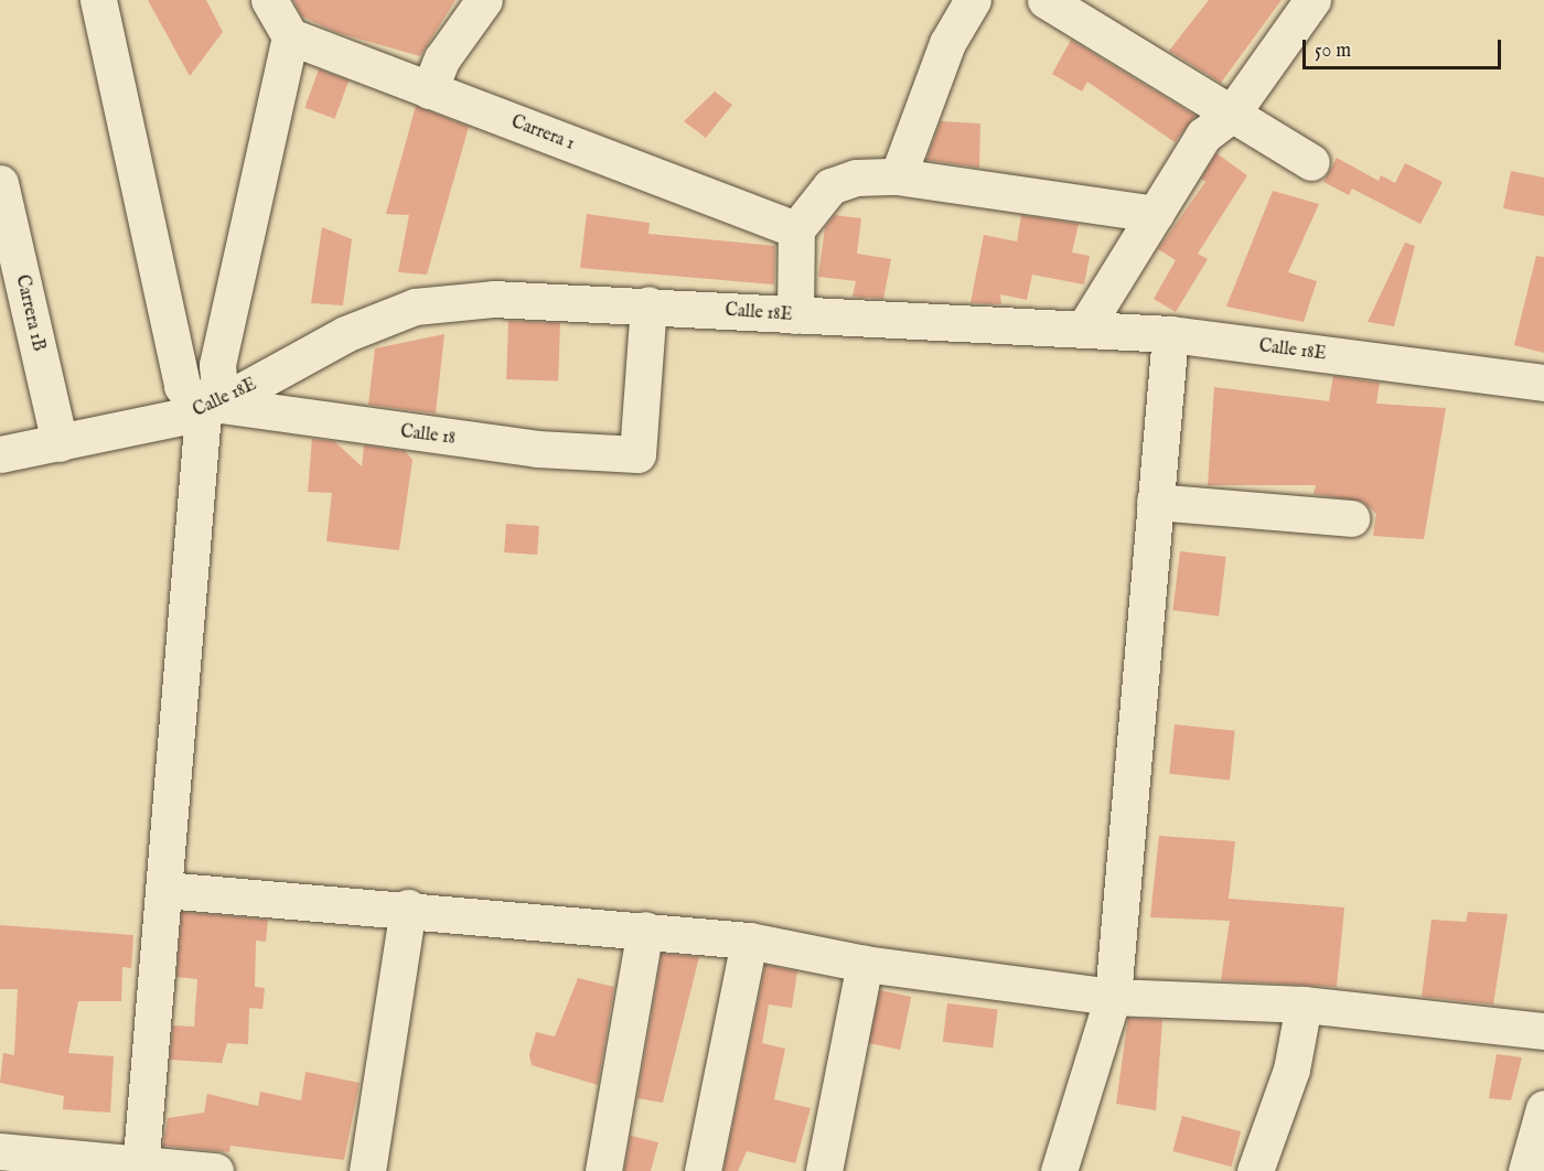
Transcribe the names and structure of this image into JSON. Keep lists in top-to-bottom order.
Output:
{
  "streets": {
    "street": [
      "Carrera 1",
      "Carrera 1B",
      "Calle 18E",
      "Calle 18"
    ]
  },
  "crossings": [
    ["Carrera 1B", "Calle 18E"],
    ["Calle 18E", "Calle 18"]
  ],
  "scale_bar": "50 m"
}
